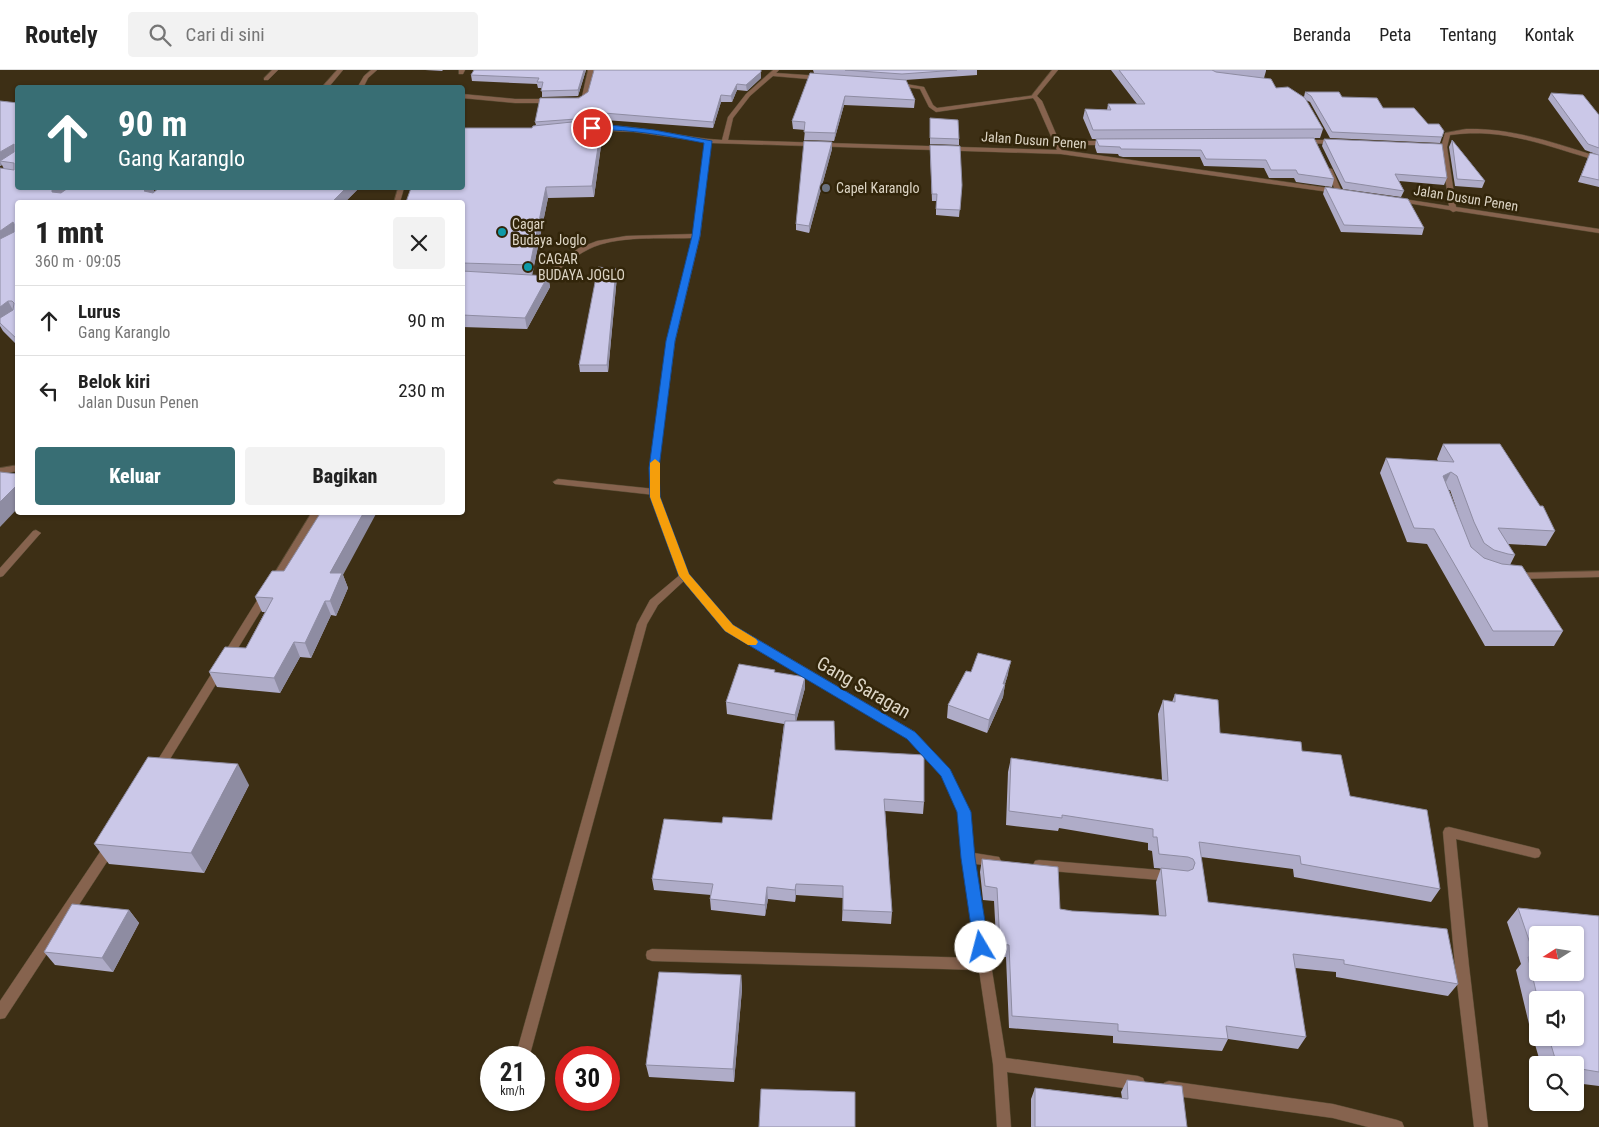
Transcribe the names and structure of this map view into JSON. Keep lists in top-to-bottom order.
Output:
{
  "streets": {
    "street": ["Jalan Dusun Penen", "Gang Saragan"]
  },
  "places": ["Capel Karanglo", "Cagar Budaya Joglo", "CAGAR BUDAYA JOGLO"],
  "north": "left",
  "page": {
    "header": "Routely",
    "search": "Cari di sini",
    "nav": [
      "Beranda",
      "Peta",
      "Tentang",
      "Kontak"
    ],
    "turn": ["90 m", "Gang Karanglo"],
    "heading": ["1 mnt", "360 m · 09:05"],
    "list": [
      {
        "name": "Lurus",
        "note": "Gang Karanglo",
        "value": "90 m"
      },
      {
        "name": "Belok kiri",
        "note": "Jalan Dusun Penen",
        "value": "230 m"
      }
    ],
    "buttons": ["Keluar", "Bagikan"],
    "speed": "21 km/h",
    "limit": "30"
  }
}
